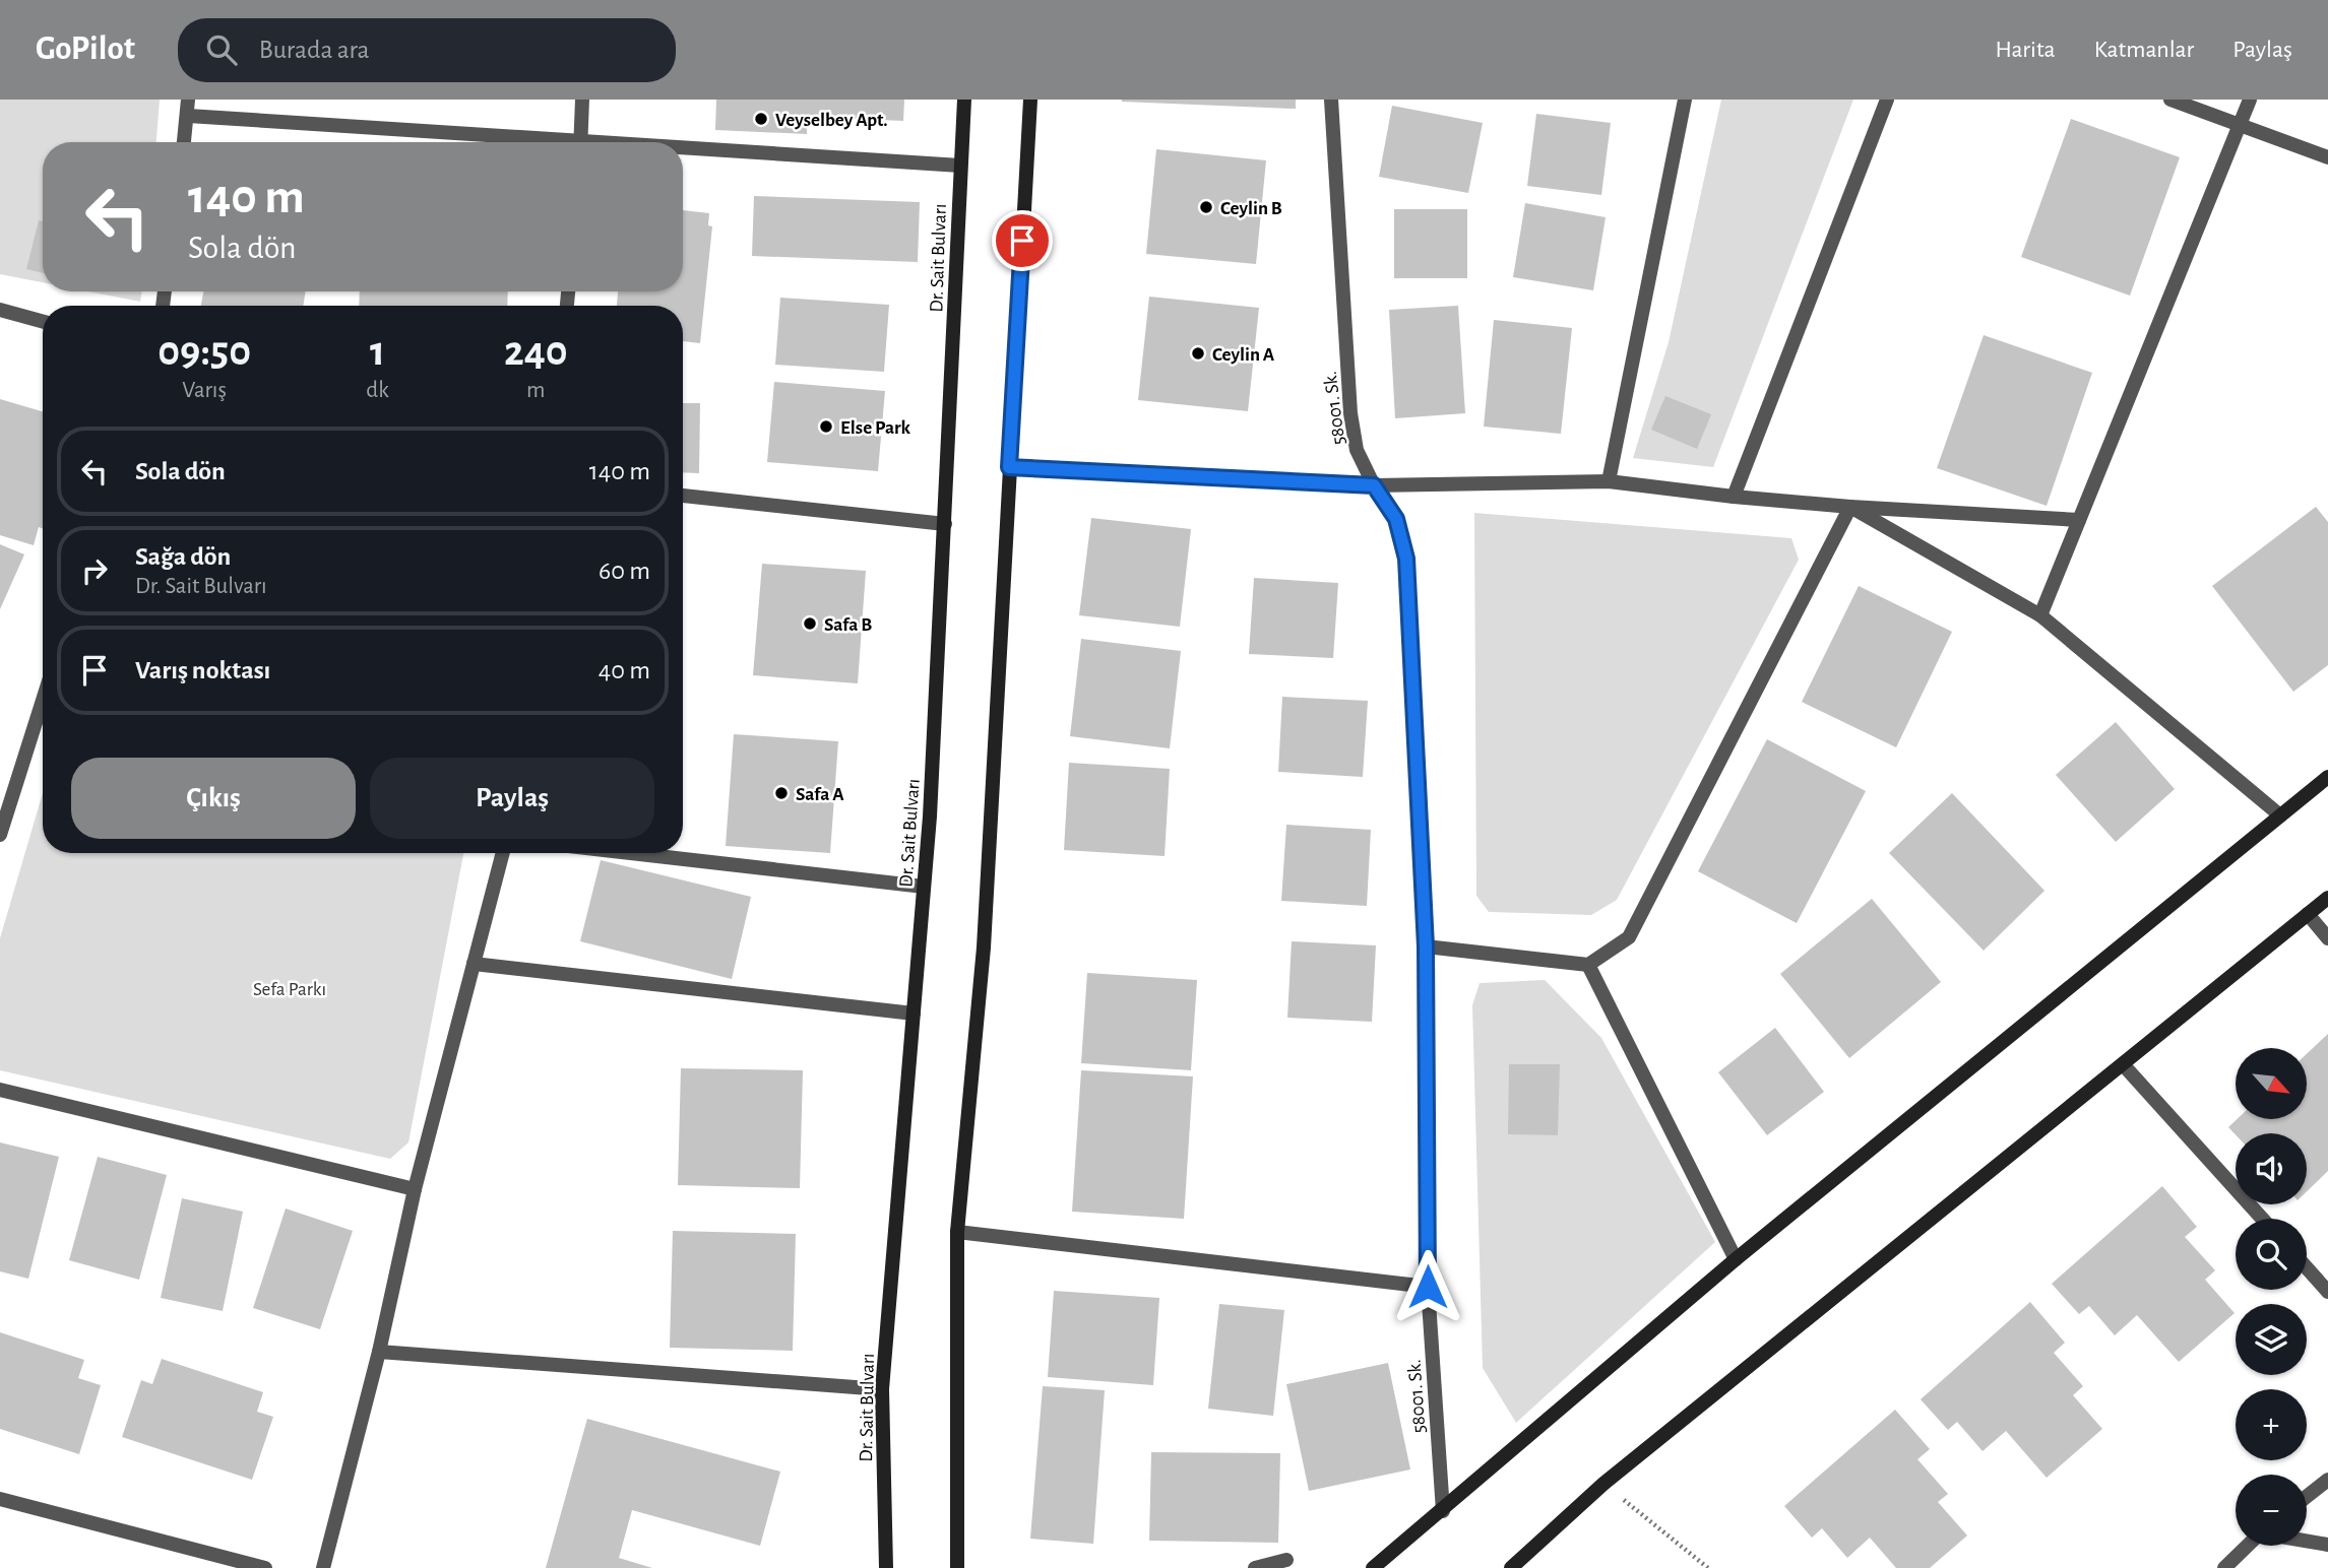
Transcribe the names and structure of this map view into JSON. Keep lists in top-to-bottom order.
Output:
{
  "streets": {
    "main road": ["Dr. Sait Bulvarı"],
    "street": ["58001. Sk."]
  },
  "parks": ["Sefa Parkı"],
  "places": [
    "Veyselbey Apt.",
    "Ceylin B",
    "Ceylin A",
    "Else Park",
    "Safa B",
    "Safa A"
  ],
  "north": "bottom right",
  "page": {
    "header": "GoPilot",
    "search": "Burada ara",
    "nav": ["Harita", "Katmanlar", "Paylaş"],
    "turn": ["140 m", "Sola dön"],
    "eta": [
      "09:50",
      "Varış",
      "1",
      "dk",
      "240",
      "m"
    ],
    "list": [
      {
        "name": "Sola dön",
        "value": "140 m"
      },
      {
        "name": "Sağa dön",
        "note": "Dr. Sait Bulvarı",
        "value": "60 m"
      },
      {
        "name": "Varış noktası",
        "value": "40 m"
      }
    ],
    "buttons": ["Çıkış", "Paylaş"],
    "map_buttons": ["+", "−"]
  }
}
